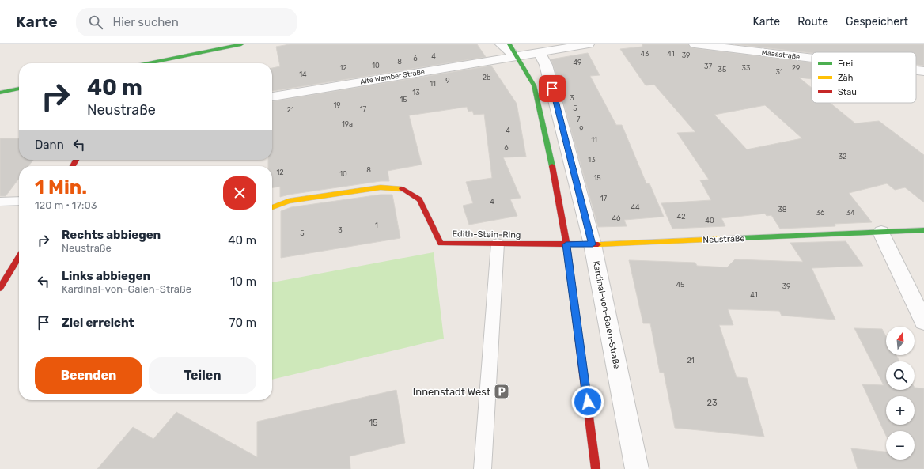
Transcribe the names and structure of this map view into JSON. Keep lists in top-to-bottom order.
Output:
{
  "streets": {
    "street": [
      "Maasstraße",
      "Alte Wember Straße",
      "Edith-Stein-Ring",
      "Neustraße",
      "Kardinal-von-Galen-Straße"
    ]
  },
  "crossings": [
    ["Edith-Stein-Ring", "Neustraße"],
    ["Neustraße", "Kardinal-von-Galen-Straße"]
  ],
  "places": {
    "parking": ["Innenstadt West"]
  },
  "house_numbers": [
    "43",
    "41",
    "39",
    "4",
    "6",
    "8",
    "49",
    "10",
    "37",
    "12",
    "33",
    "29",
    "35",
    "31",
    "14",
    "2b",
    "9",
    "11",
    "13",
    "3",
    "15",
    "19",
    "5",
    "17",
    "21",
    "7",
    "19a",
    "9",
    "4",
    "11",
    "6",
    "32",
    "13",
    "8",
    "12",
    "10",
    "15",
    "17",
    "4",
    "44",
    "38",
    "36",
    "34",
    "42",
    "46",
    "40",
    "1",
    "3",
    "5",
    "45",
    "39",
    "41",
    "21",
    "23",
    "15"
  ],
  "legend": ["Frei", "Zäh", "Stau"],
  "north": "top",
  "page": {
    "header": "Karte",
    "search": "Hier suchen",
    "nav": ["Karte", "Route", "Gespeichert"],
    "turn": ["40 m", "Neustraße"],
    "then": "Dann",
    "heading": ["1 Min.", "120 m · 17:03"],
    "list": [
      {
        "name": "Rechts abbiegen",
        "note": "Neustraße",
        "value": "40 m"
      },
      {
        "name": "Links abbiegen",
        "note": "Kardinal-von-Galen-Straße",
        "value": "10 m"
      },
      {
        "name": "Ziel erreicht",
        "value": "70 m"
      }
    ],
    "map_buttons": ["+", "−"],
    "buttons": ["Beenden", "Teilen"]
  }
}
